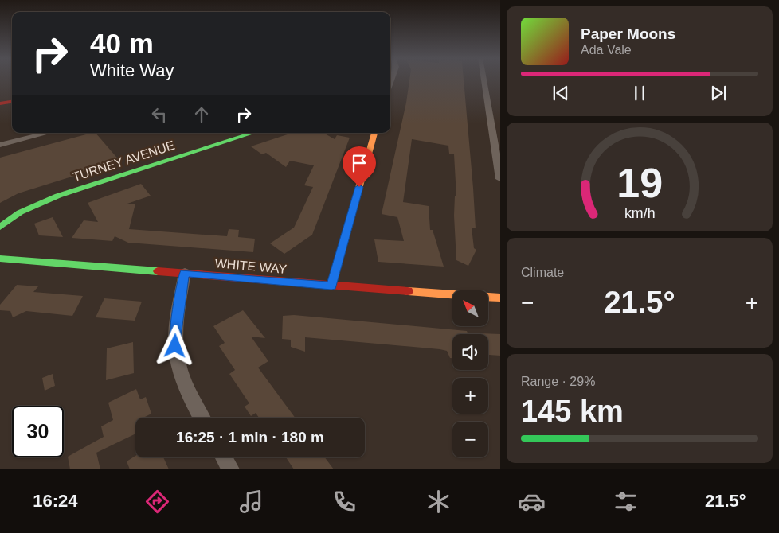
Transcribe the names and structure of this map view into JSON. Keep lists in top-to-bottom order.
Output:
{
  "streets": {
    "street": ["TURNEY AVENUE", "WHITE WAY"]
  },
  "north": "top left",
  "page": {
    "turn": ["40 m", "White Way"],
    "song": ["Paper Moons", "Ada Vale"],
    "tile": [
      "Climate",
      ["Range · 29%", "145 km"]
    ],
    "heat": ["−", "21.5°", "+"],
    "map_buttons": ["+", "−"],
    "limit": "30",
    "trip": "16:25 · 1 min · 180 m",
    "tabs": ["16:24", "21.5°"],
    "gauge": ["19", "km/h"]
  }
}
